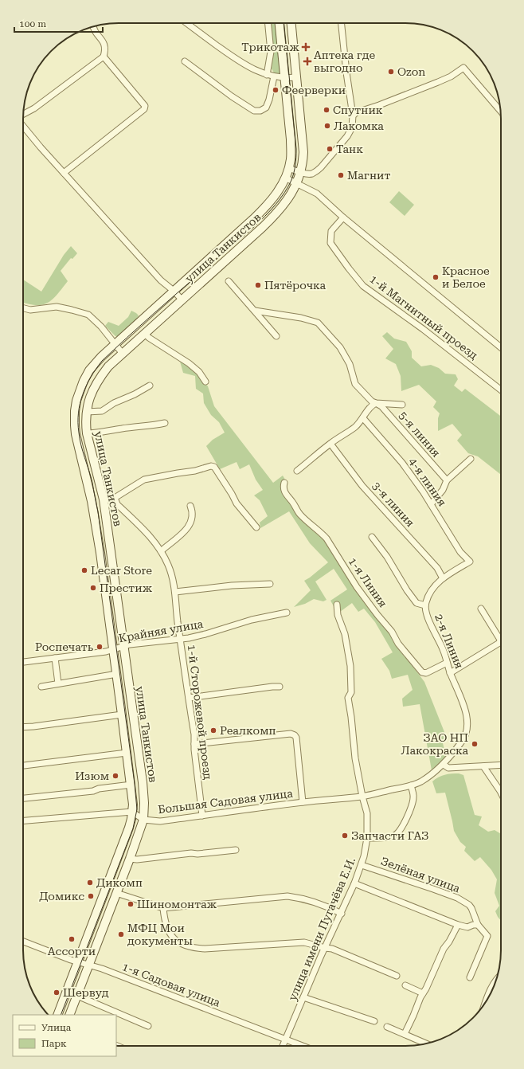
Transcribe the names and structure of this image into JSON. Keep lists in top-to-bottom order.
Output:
{
  "streets": {
    "main road": ["улица Танкистов"],
    "street": [
      "1-й Магнитный проезд",
      "5-я линия",
      "4-я линия",
      "3-я линия",
      "1-я Линия",
      "Крайняя улица",
      "2-я Линия",
      "1-й Сторожевой проезд",
      "Большая Садовая улица",
      "Зелёная улица",
      "улица имени Пугачёва Е.И.",
      "1-я Садовая улица"
    ]
  },
  "crossings": [
    ["улица Танкистов", "1-й Магнитный проезд"],
    ["улица Танкистов", "Крайняя улица"],
    ["улица Танкистов", "1-й Сторожевой проезд"],
    ["улица Танкистов", "Большая Садовая улица"],
    ["улица Танкистов", "1-я Садовая улица"],
    ["4-я линия", "3-я линия"],
    ["1-я Линия", "2-я Линия"],
    ["Крайняя улица", "1-й Сторожевой проезд"],
    ["2-я Линия", "Большая Садовая улица"],
    ["1-й Сторожевой проезд", "Большая Садовая улица"],
    ["Большая Садовая улица", "улица имени Пугачёва Е.И."],
    ["Зелёная улица", "улица имени Пугачёва Е.И."],
    ["улица имени Пугачёва Е.И.", "1-я Садовая улица"]
  ],
  "places": {
    "health": ["Трикотаж", "Аптека где выгодно"],
    "other": [
      "Ozon",
      "Феерверки",
      "Спутник",
      "Лакомка",
      "Танк",
      "Магнит",
      "Красное и Белое",
      "Пятёрочка",
      "Lecar Store",
      "Престиж",
      "Роспечать",
      "Реалкомп",
      "ЗАО НП Лакокраска",
      "Изюм",
      "Запчасти ГАЗ",
      "Дикомп",
      "Домикс",
      "Шиномонтаж",
      "МФЦ Мои документы",
      "Ассорти",
      "Шервуд"
    ]
  },
  "legend": ["Улица", "Парк"],
  "scale_bar": "100 m"
}
